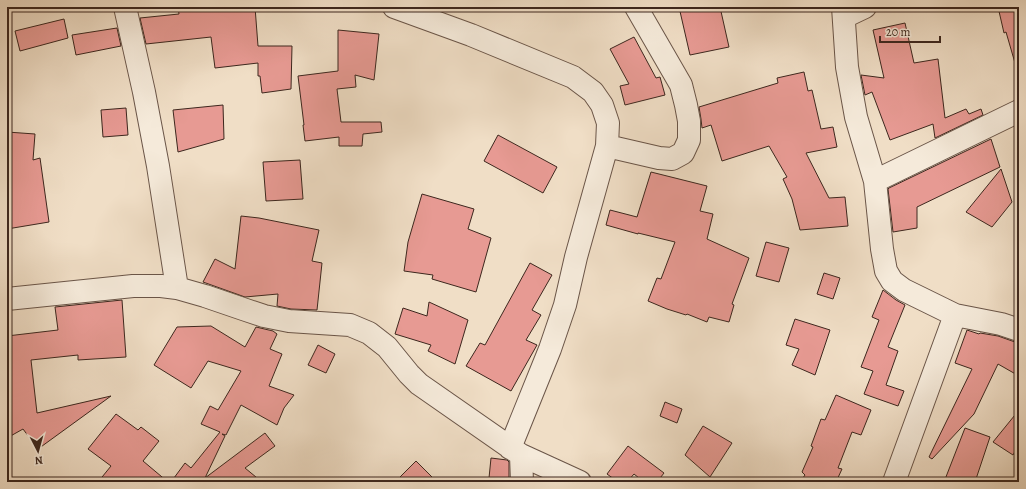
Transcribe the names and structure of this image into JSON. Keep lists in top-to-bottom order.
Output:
{
  "scale_bar": "20 m",
  "north": "bottom"
}
